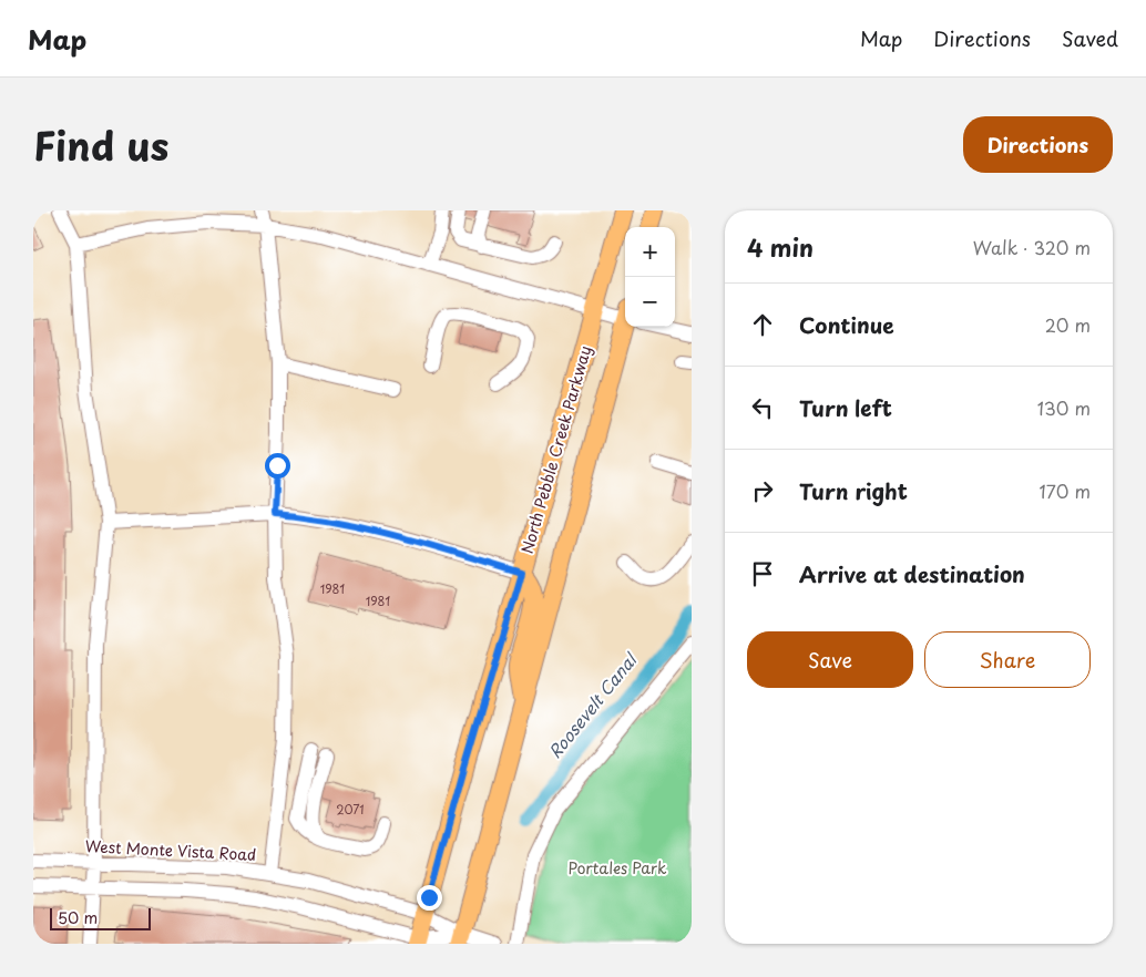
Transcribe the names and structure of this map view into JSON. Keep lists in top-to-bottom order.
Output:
{
  "streets": {
    "main road": ["North Pebble Creek Parkway"],
    "street": ["West Monte Vista Road"]
  },
  "crossings": [
    ["North Pebble Creek Parkway", "West Monte Vista Road"]
  ],
  "water": ["Roosevelt Canal"],
  "parks": ["Portales Park"],
  "house_numbers": ["1981", "1981", "2071"],
  "scale_bar": "50 m",
  "page": {
    "header": "Map",
    "nav": ["Map", "Directions", "Saved"],
    "title": "Find us",
    "buttons": [
      "Directions",
      ["Save", "Share"]
    ],
    "heading": ["4 min", "Walk · 320 m"],
    "map_buttons": ["+", "−"],
    "list": [
      ["Continue", "20 m"],
      ["Turn left", "130 m"],
      ["Turn right", "170 m"],
      "Arrive at destination"
    ],
    "scale": "50 m"
  }
}
